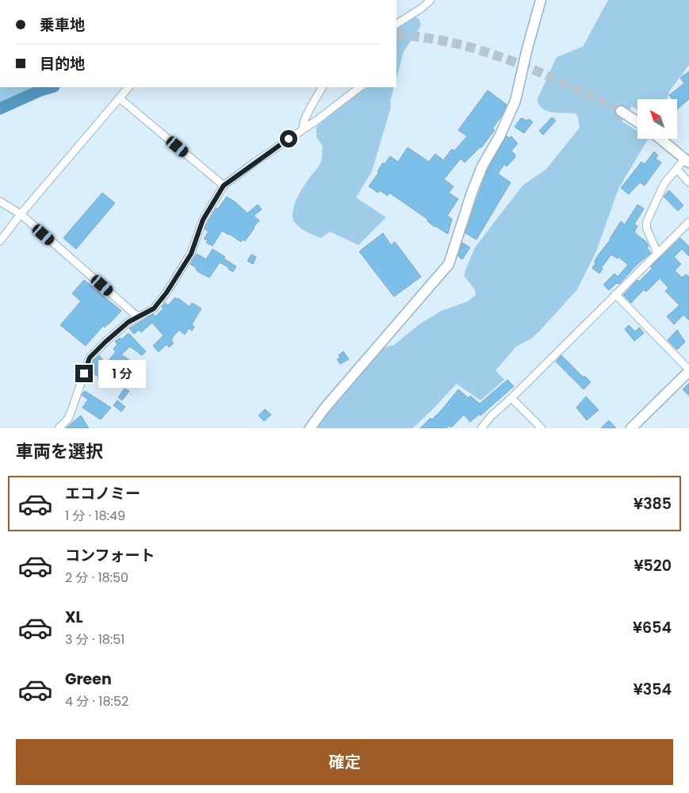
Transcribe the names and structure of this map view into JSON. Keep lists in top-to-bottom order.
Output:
{
  "north": "top left",
  "page": {
    "banner": ["乗車地", "目的地"],
    "bubble": "1 分",
    "heading": "車両を選択",
    "list": [
      {
        "name": "エコノミー",
        "note": "1 分 · 18:49",
        "value": "¥385"
      },
      {
        "name": "コンフォート",
        "note": "2 分 · 18:50",
        "value": "¥520"
      },
      {
        "name": "XL",
        "note": "3 分 · 18:51",
        "value": "¥654"
      },
      {
        "name": "Green",
        "note": "4 分 · 18:52",
        "value": "¥354"
      }
    ],
    "buttons": "確定"
  }
}
